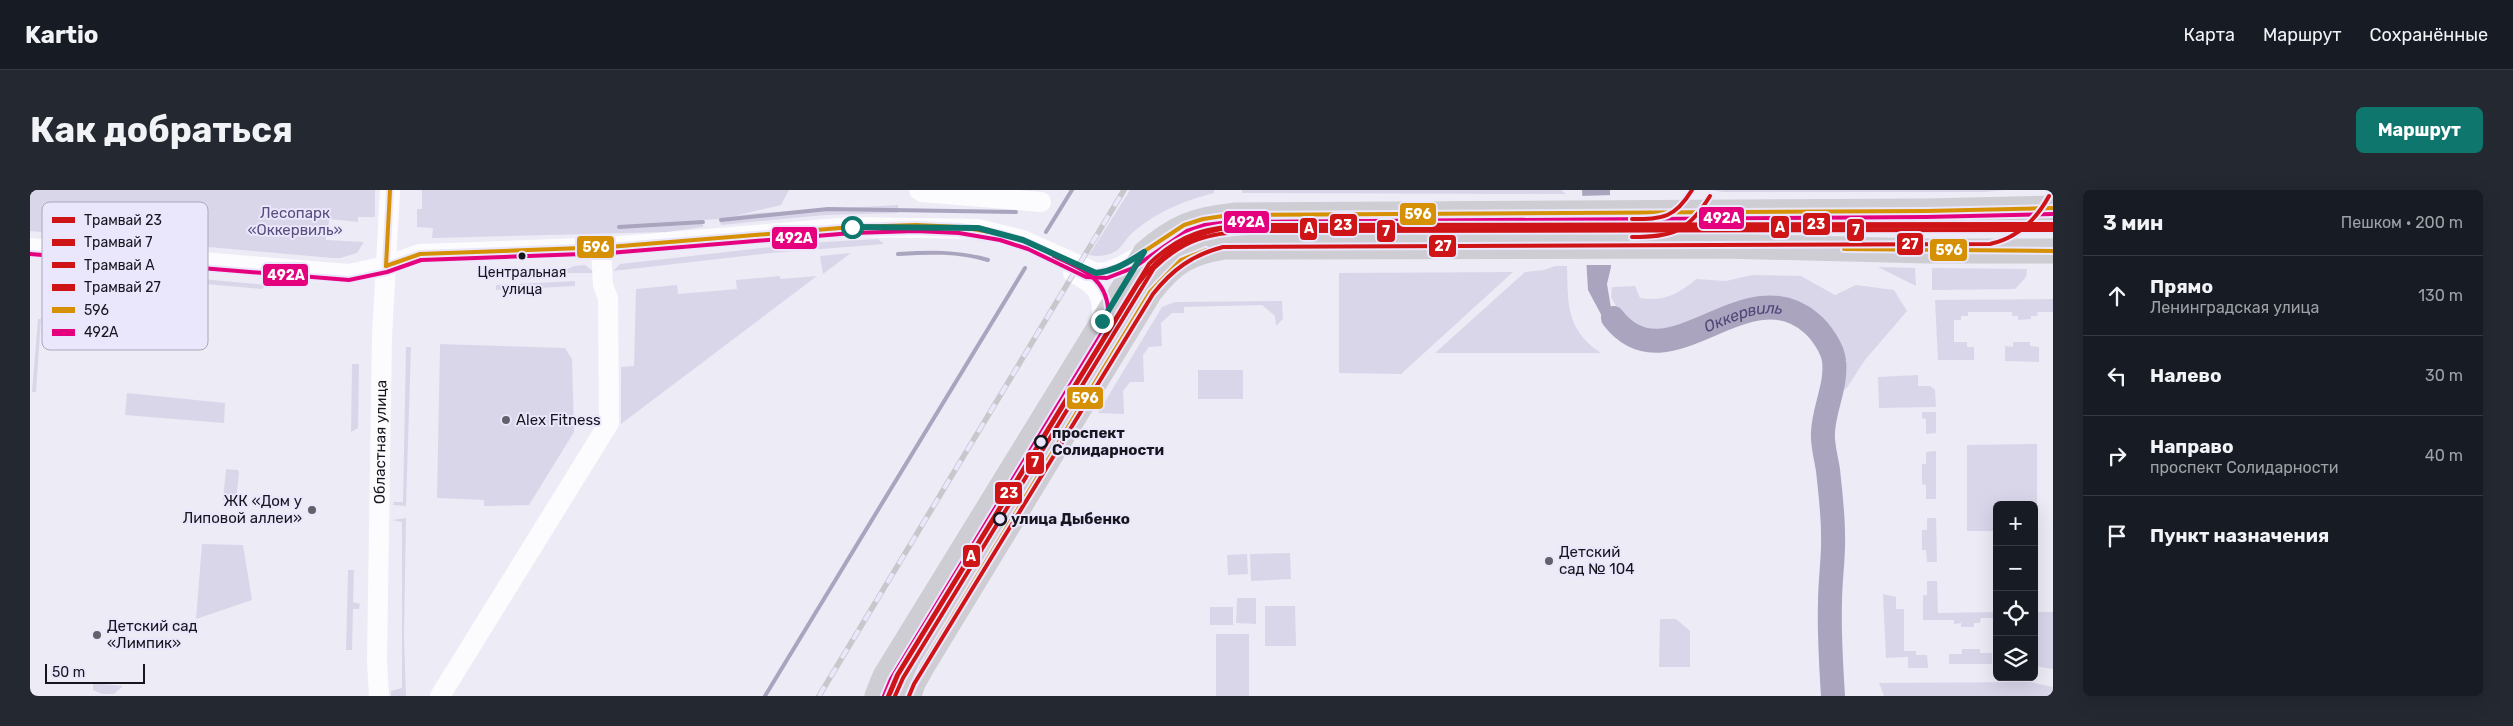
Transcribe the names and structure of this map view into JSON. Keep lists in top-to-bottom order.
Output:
{
  "streets": {
    "street": ["Областная улица"]
  },
  "water": ["Оккервиль"],
  "parks": ["Лесопарк «Оккервиль»"],
  "places": [
    "Центральная улица",
    "Alex Fitness",
    "проспект Солидарности",
    "ЖК «Дом у Липовой аллеи»",
    "улица Дыбенко",
    "Детский сад № 104",
    "Детский сад «Лимпик»"
  ],
  "lines": [
    "tram line А",
    "transit line 596",
    "tram line 27",
    "transit line 492А",
    "tram line 23",
    "tram line 7"
  ],
  "legend": [
    "Трамвай 23",
    "Трамвай 7",
    "Трамвай А",
    "Трамвай 27",
    "596",
    "492А"
  ],
  "scale_bar": "50 m",
  "page": {
    "header": "Kartio",
    "nav": ["Карта", "Маршрут", "Сохранённые"],
    "buttons": "Маршрут",
    "title": "Как добраться",
    "heading": ["3 мин", "Пешком · 200 m"],
    "list": [
      ["Прямо", "Ленинградская улица", "130 m"],
      ["Налево", "30 m"],
      ["Направо", "проспект Солидарности", "40 m"],
      "Пункт назначения"
    ],
    "map_buttons": ["+", "−"],
    "scale": "50 m"
  }
}
